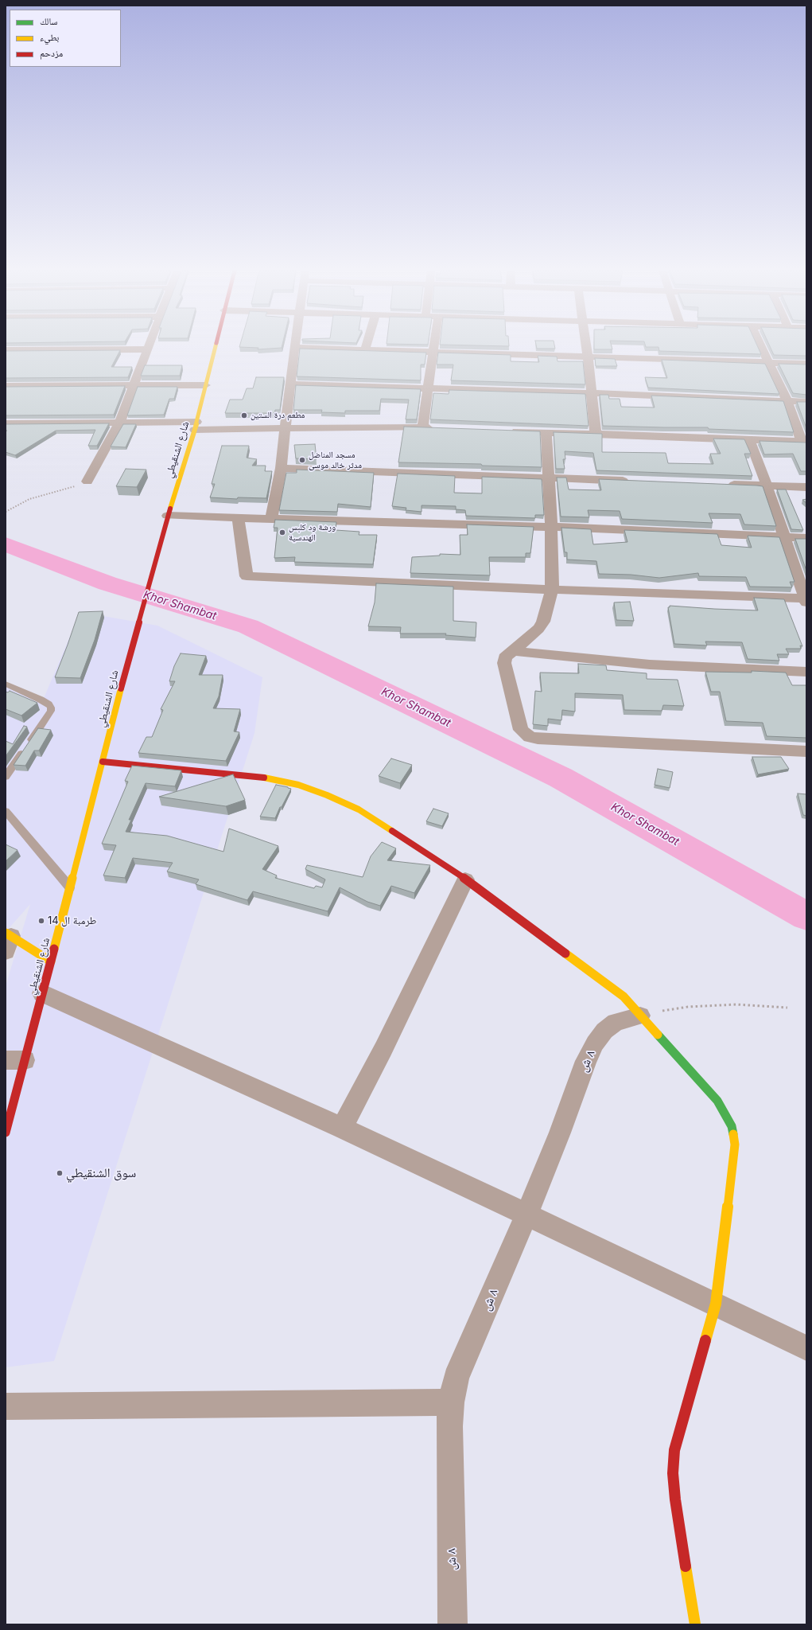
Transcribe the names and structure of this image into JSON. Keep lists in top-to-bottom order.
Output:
{
  "streets": {
    "street": ["شارع الشنقيطي", "٨ ش"]
  },
  "water": ["Khor Shambat"],
  "places": [
    "مطعم درة الستين",
    "مسجد المناضل مدثر خالد موسى",
    "ورشة ود كلبس الهندسية",
    "طرمبة ال 14",
    "سوق الشنقيطي"
  ],
  "legend": ["سالك", "بطيء", "مزدحم"]
}
